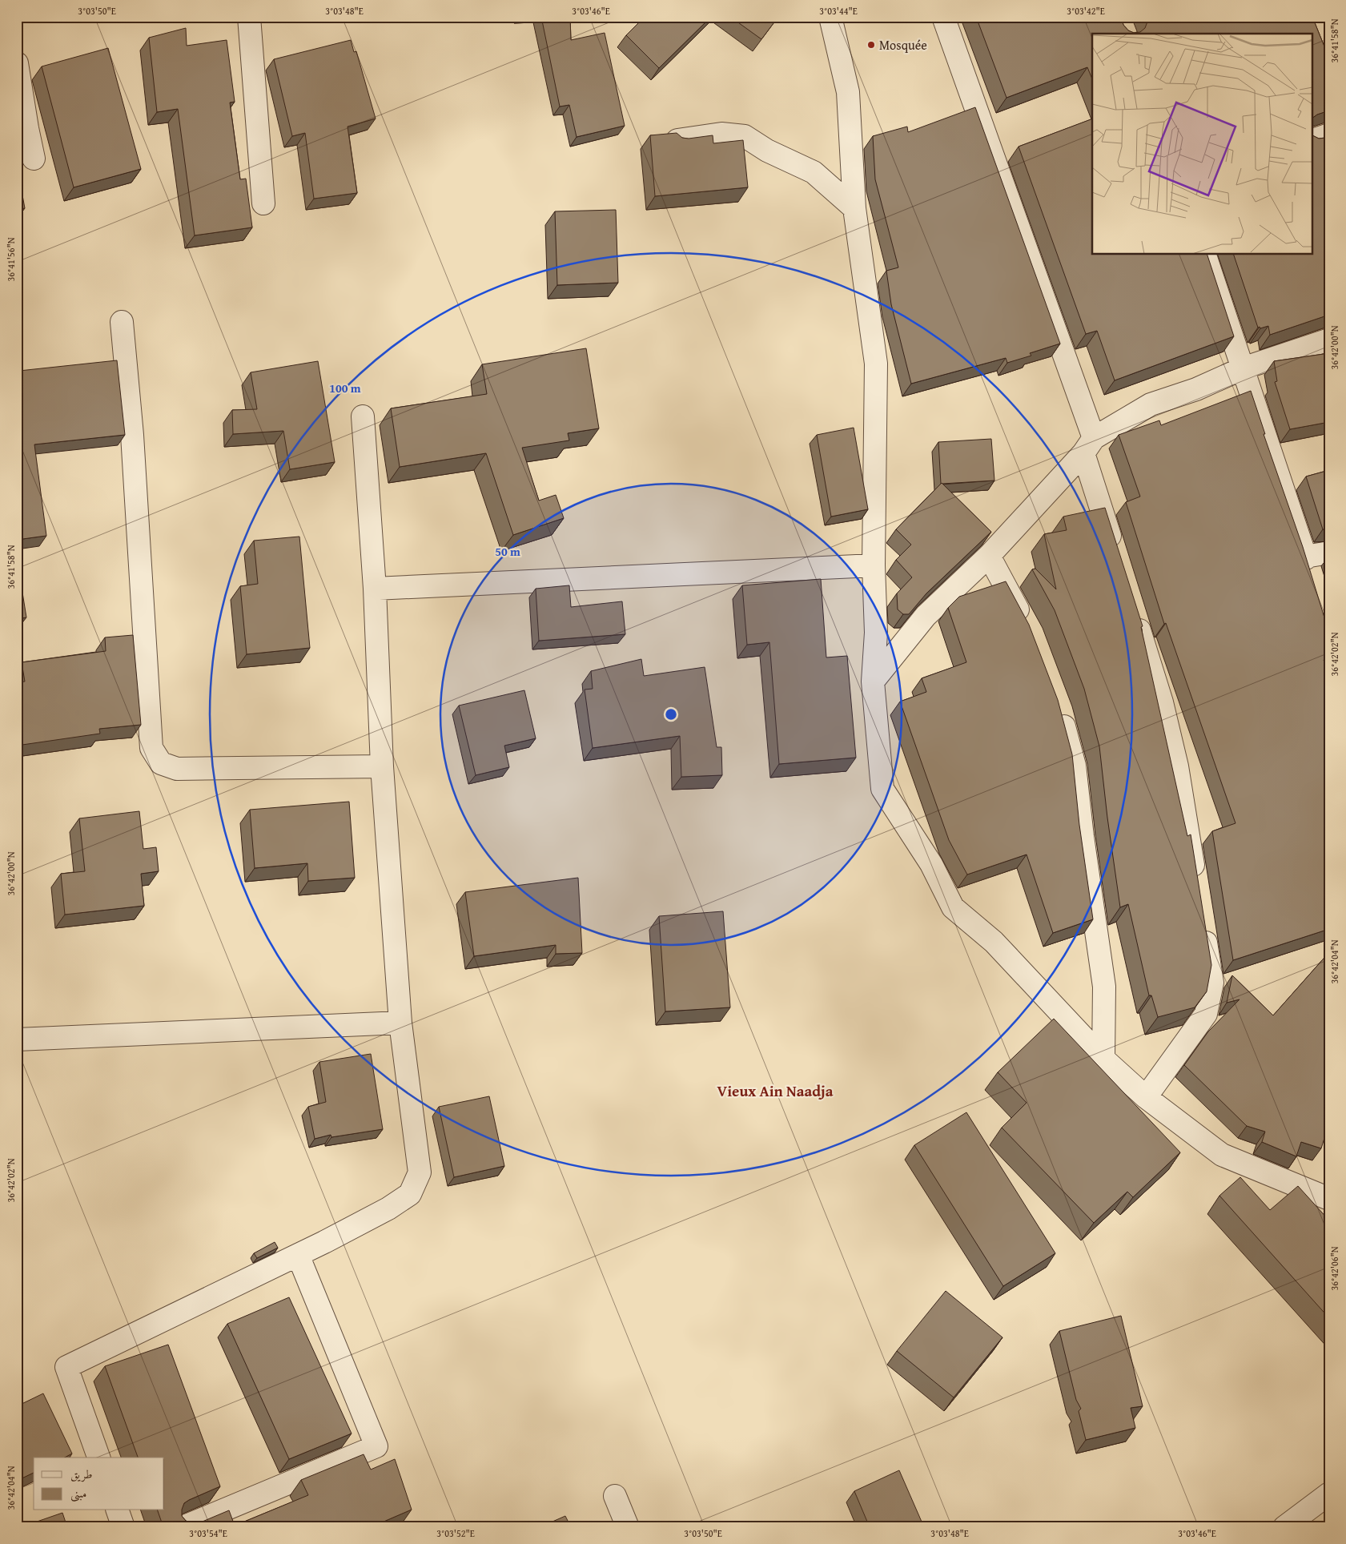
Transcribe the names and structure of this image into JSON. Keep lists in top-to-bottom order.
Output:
{
  "districts": ["Vieux Ain Naadja"],
  "places": ["Mosquée"],
  "legend": ["طريق", "مبنى"],
  "coordinates": [
    "3°03'50\"E",
    "3°03'48\"E",
    "3°03'46\"E",
    "3°03'44\"E",
    "3°03'42\"E",
    "36°41'58\"N",
    "36°41'56\"N",
    "36°42'00\"N",
    "36°42'02\"N",
    "36°42'04\"N",
    "36°42'06\"N",
    "3°03'54\"E",
    "3°03'52\"E"
  ],
  "rings": ["100 m", "50 m"]
}
